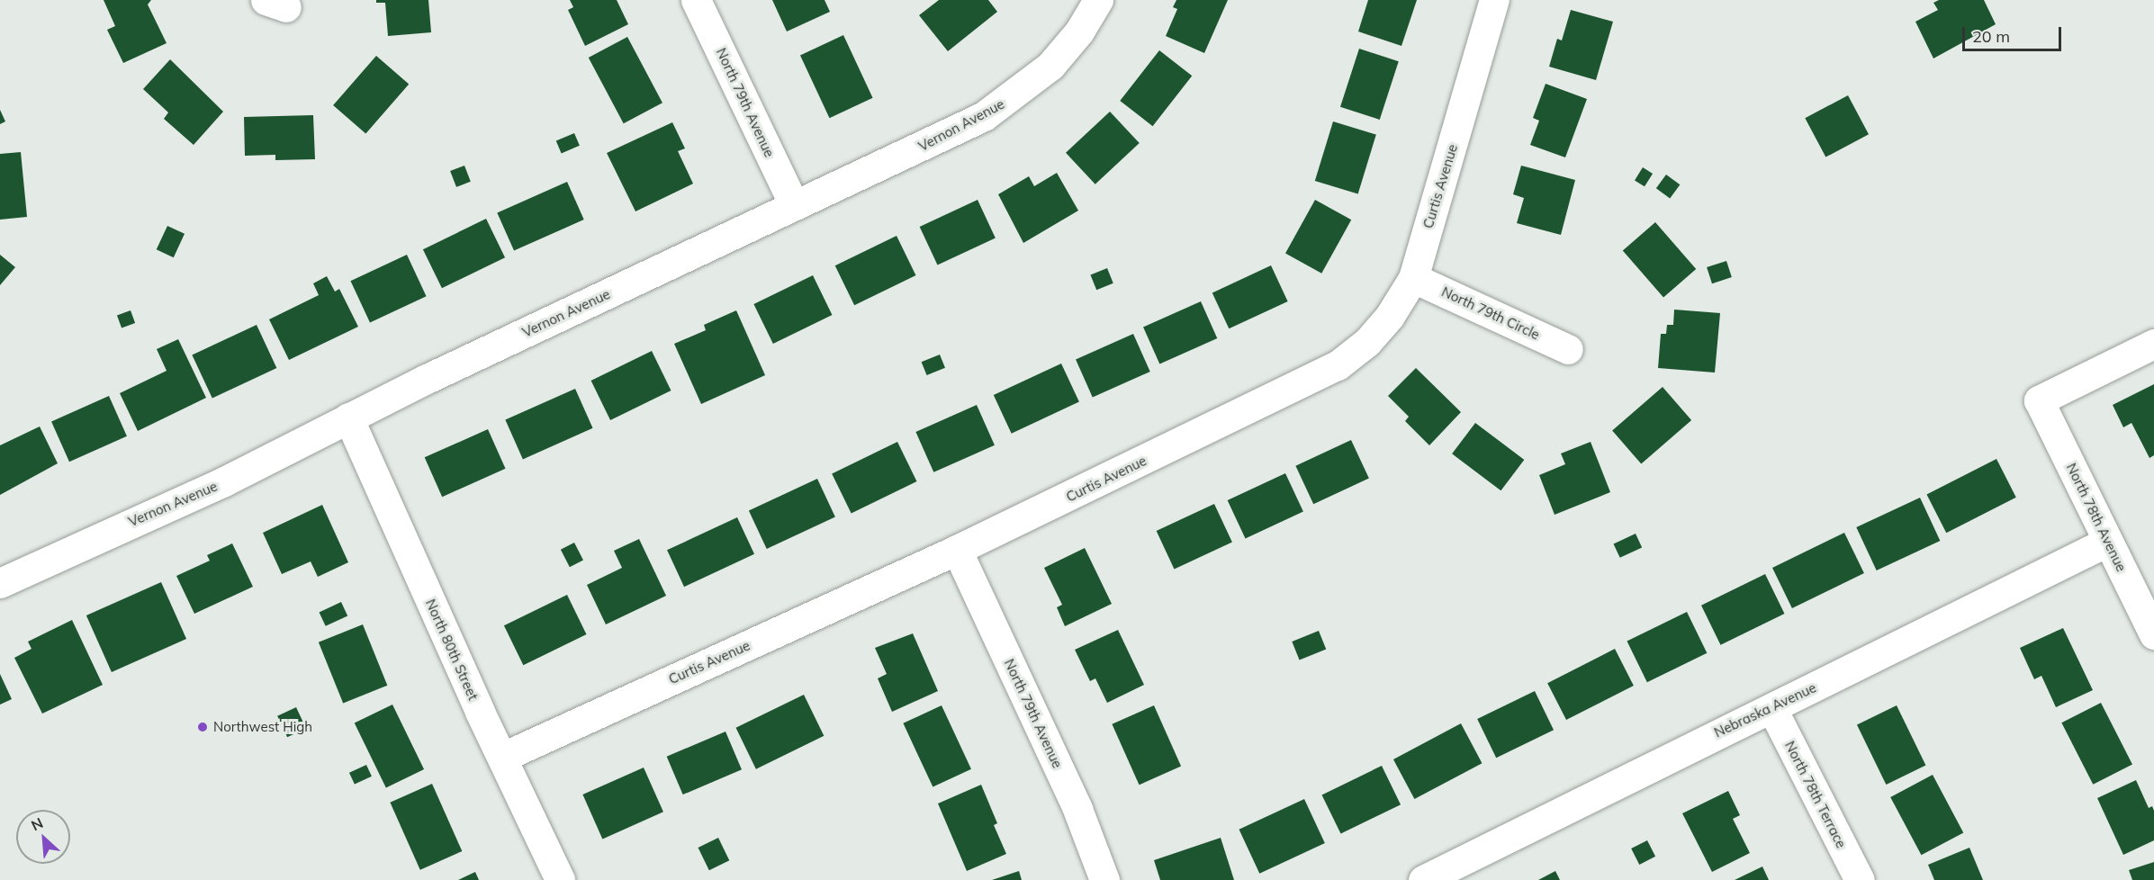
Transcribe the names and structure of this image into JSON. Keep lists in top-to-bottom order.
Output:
{
  "streets": {
    "street": [
      "North 79th Avenue",
      "Vernon Avenue",
      "Curtis Avenue",
      "North 79th Circle",
      "North 78th Avenue",
      "North 80th Street",
      "Nebraska Avenue",
      "North 78th Terrace"
    ]
  },
  "crossings": [
    ["North 79th Avenue", "Vernon Avenue"],
    ["North 79th Avenue", "Curtis Avenue"],
    ["Vernon Avenue", "North 80th Street"],
    ["Curtis Avenue", "North 79th Circle"],
    ["Curtis Avenue", "North 80th Street"],
    ["North 78th Avenue", "Nebraska Avenue"],
    ["Nebraska Avenue", "North 78th Terrace"]
  ],
  "places": ["Northwest High"],
  "scale_bar": "20 m",
  "north": "top left"
}
